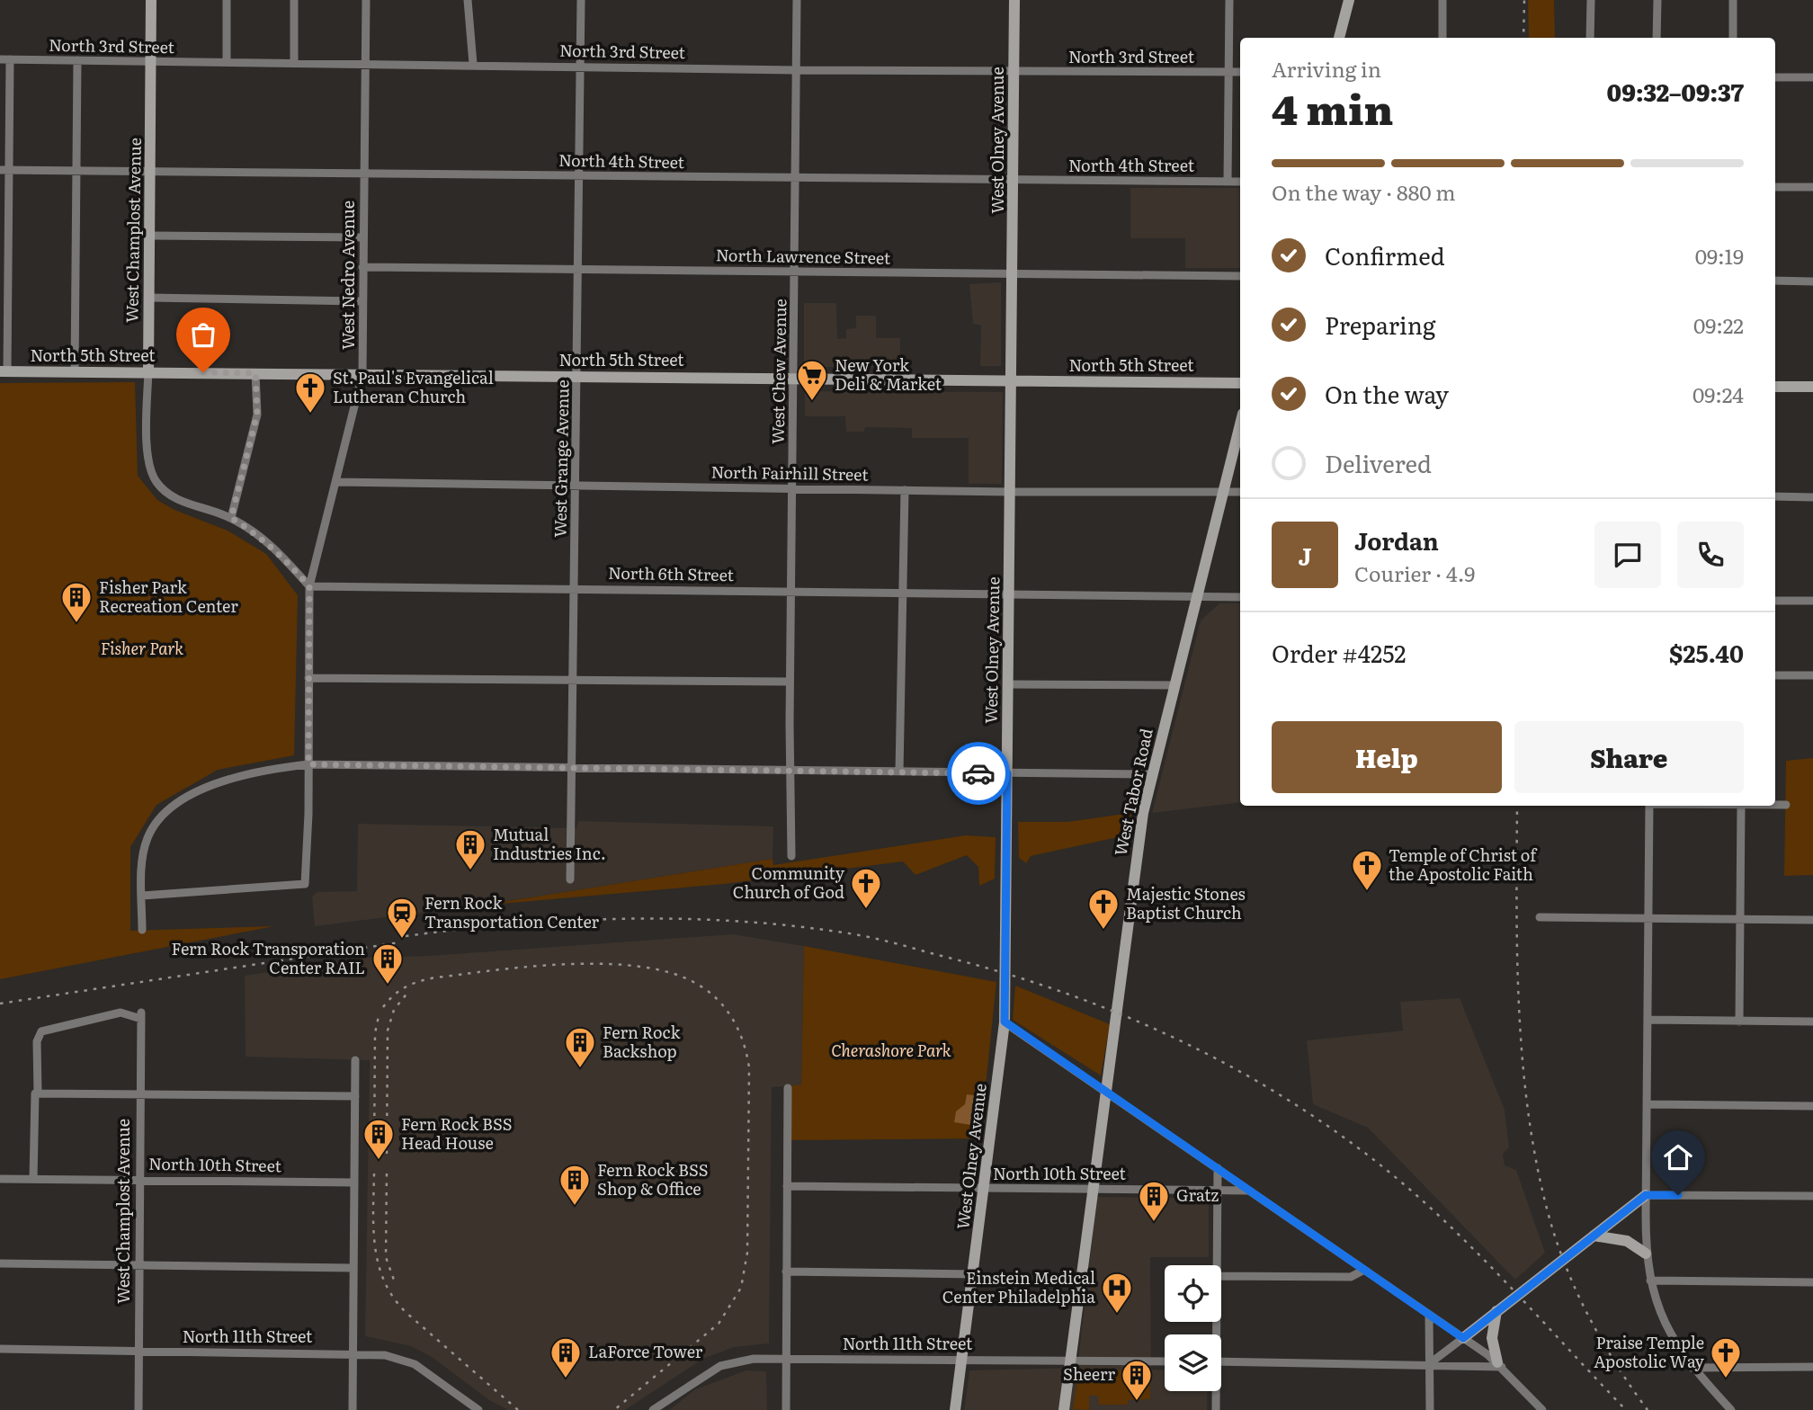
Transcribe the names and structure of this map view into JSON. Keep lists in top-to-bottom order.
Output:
{
  "streets": {
    "street": [
      "North 3rd Street",
      "West Olney Avenue",
      "North 4th Street",
      "West Champlost Avenue",
      "North Lawrence Street",
      "West Nedro Avenue",
      "North 5th Street",
      "West Chew Avenue",
      "West Grange Avenue",
      "North Fairhill Street",
      "North 6th Street",
      "West Tabor Road",
      "North 10th Street",
      "North 11th Street"
    ]
  },
  "crossings": [
    ["North 3rd Street", "West Olney Avenue"],
    ["North 3rd Street", "West Champlost Avenue"],
    ["North 3rd Street", "West Nedro Avenue"],
    ["North 3rd Street", "West Chew Avenue"],
    ["North 3rd Street", "West Grange Avenue"],
    ["West Olney Avenue", "North 4th Street"],
    ["West Olney Avenue", "North Lawrence Street"],
    ["West Olney Avenue", "North 5th Street"],
    ["West Olney Avenue", "North Fairhill Street"],
    ["West Olney Avenue", "North 6th Street"],
    ["West Olney Avenue", "North 10th Street"],
    ["West Olney Avenue", "North 11th Street"],
    ["North 4th Street", "West Champlost Avenue"],
    ["North 4th Street", "West Nedro Avenue"],
    ["North 4th Street", "West Chew Avenue"],
    ["North 4th Street", "West Grange Avenue"],
    ["West Champlost Avenue", "North 5th Street"],
    ["West Champlost Avenue", "North 10th Street"],
    ["West Champlost Avenue", "North 11th Street"],
    ["North Lawrence Street", "West Nedro Avenue"],
    ["North Lawrence Street", "West Chew Avenue"],
    ["North Lawrence Street", "West Grange Avenue"],
    ["West Nedro Avenue", "North 5th Street"],
    ["West Nedro Avenue", "North Fairhill Street"],
    ["West Nedro Avenue", "North 6th Street"],
    ["North 5th Street", "West Chew Avenue"],
    ["North 5th Street", "West Grange Avenue"],
    ["West Chew Avenue", "North Fairhill Street"],
    ["West Chew Avenue", "North 6th Street"],
    ["West Grange Avenue", "North Fairhill Street"],
    ["West Grange Avenue", "North 6th Street"],
    ["North Fairhill Street", "West Tabor Road"],
    ["North 6th Street", "West Tabor Road"],
    ["West Tabor Road", "North 10th Street"],
    ["West Tabor Road", "North 11th Street"]
  ],
  "parks": ["Fisher Park", "Cherashore Park"],
  "places": {
    "supermarket": ["New York Deli & Market"],
    "church": [
      "St. Paul's Evangelical Lutheran Church",
      "Temple of Christ of the Apostolic Faith",
      "Community Church of God",
      "Majestic Stones Baptist Church",
      "Praise Temple Apostolic Way"
    ],
    "building": [
      "Fisher Park Recreation Center",
      "Mutual Industries Inc.",
      "Fern Rock Transporation Center RAIL",
      "Fern Rock Backshop",
      "Fern Rock BSS Head House",
      "Fern Rock BSS Shop & Office",
      "Gratz",
      "LaForce Tower",
      "Sheerr"
    ],
    "station": ["Fern Rock Transportation Center"],
    "hospital": ["Einstein Medical Center Philadelphia"]
  },
  "page": {
    "heading": ["4 min", "Arriving in", "09:32–09:37"],
    "panel": [
      "Jordan",
      "Courier · 4.9",
      "Order #4252",
      "$25.40"
    ],
    "bar": "On the way · 880 m",
    "list": [
      ["Confirmed", "09:19"],
      ["Preparing", "09:22"],
      ["On the way", "09:24"],
      "Delivered"
    ],
    "round": "J",
    "buttons": ["Help", "Share"]
  }
}
